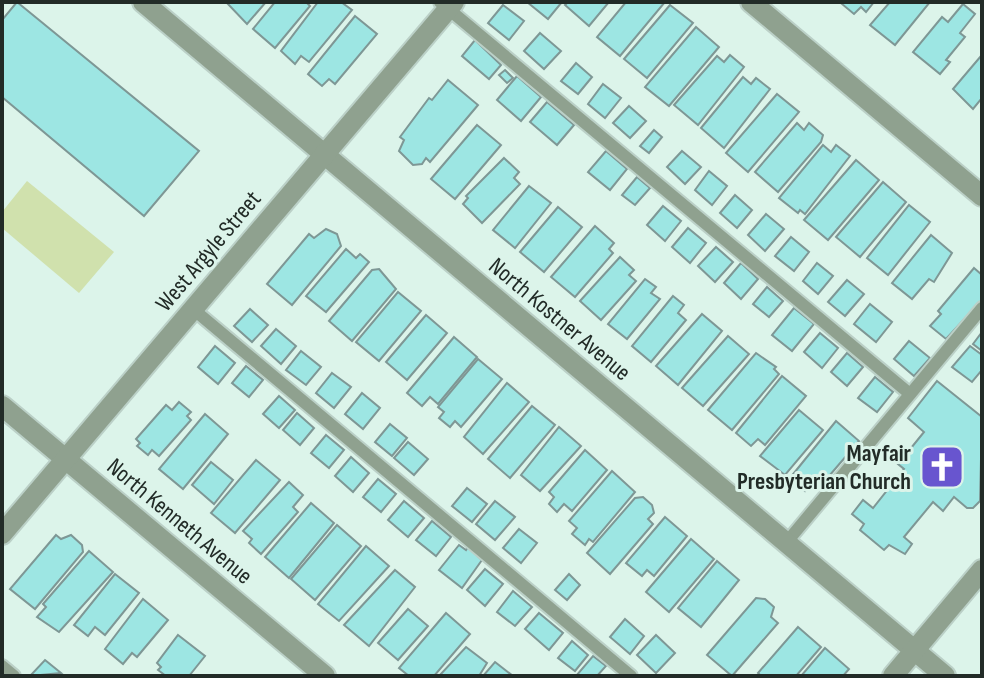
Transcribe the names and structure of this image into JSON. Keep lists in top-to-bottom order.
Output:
{
  "streets": {
    "street": ["West Argyle Street", "North Kostner Avenue", "North Kenneth Avenue"]
  },
  "crossings": [
    ["West Argyle Street", "North Kostner Avenue"],
    ["West Argyle Street", "North Kenneth Avenue"]
  ],
  "places": {
    "church": ["Mayfair Presbyterian Church"]
  }
}
